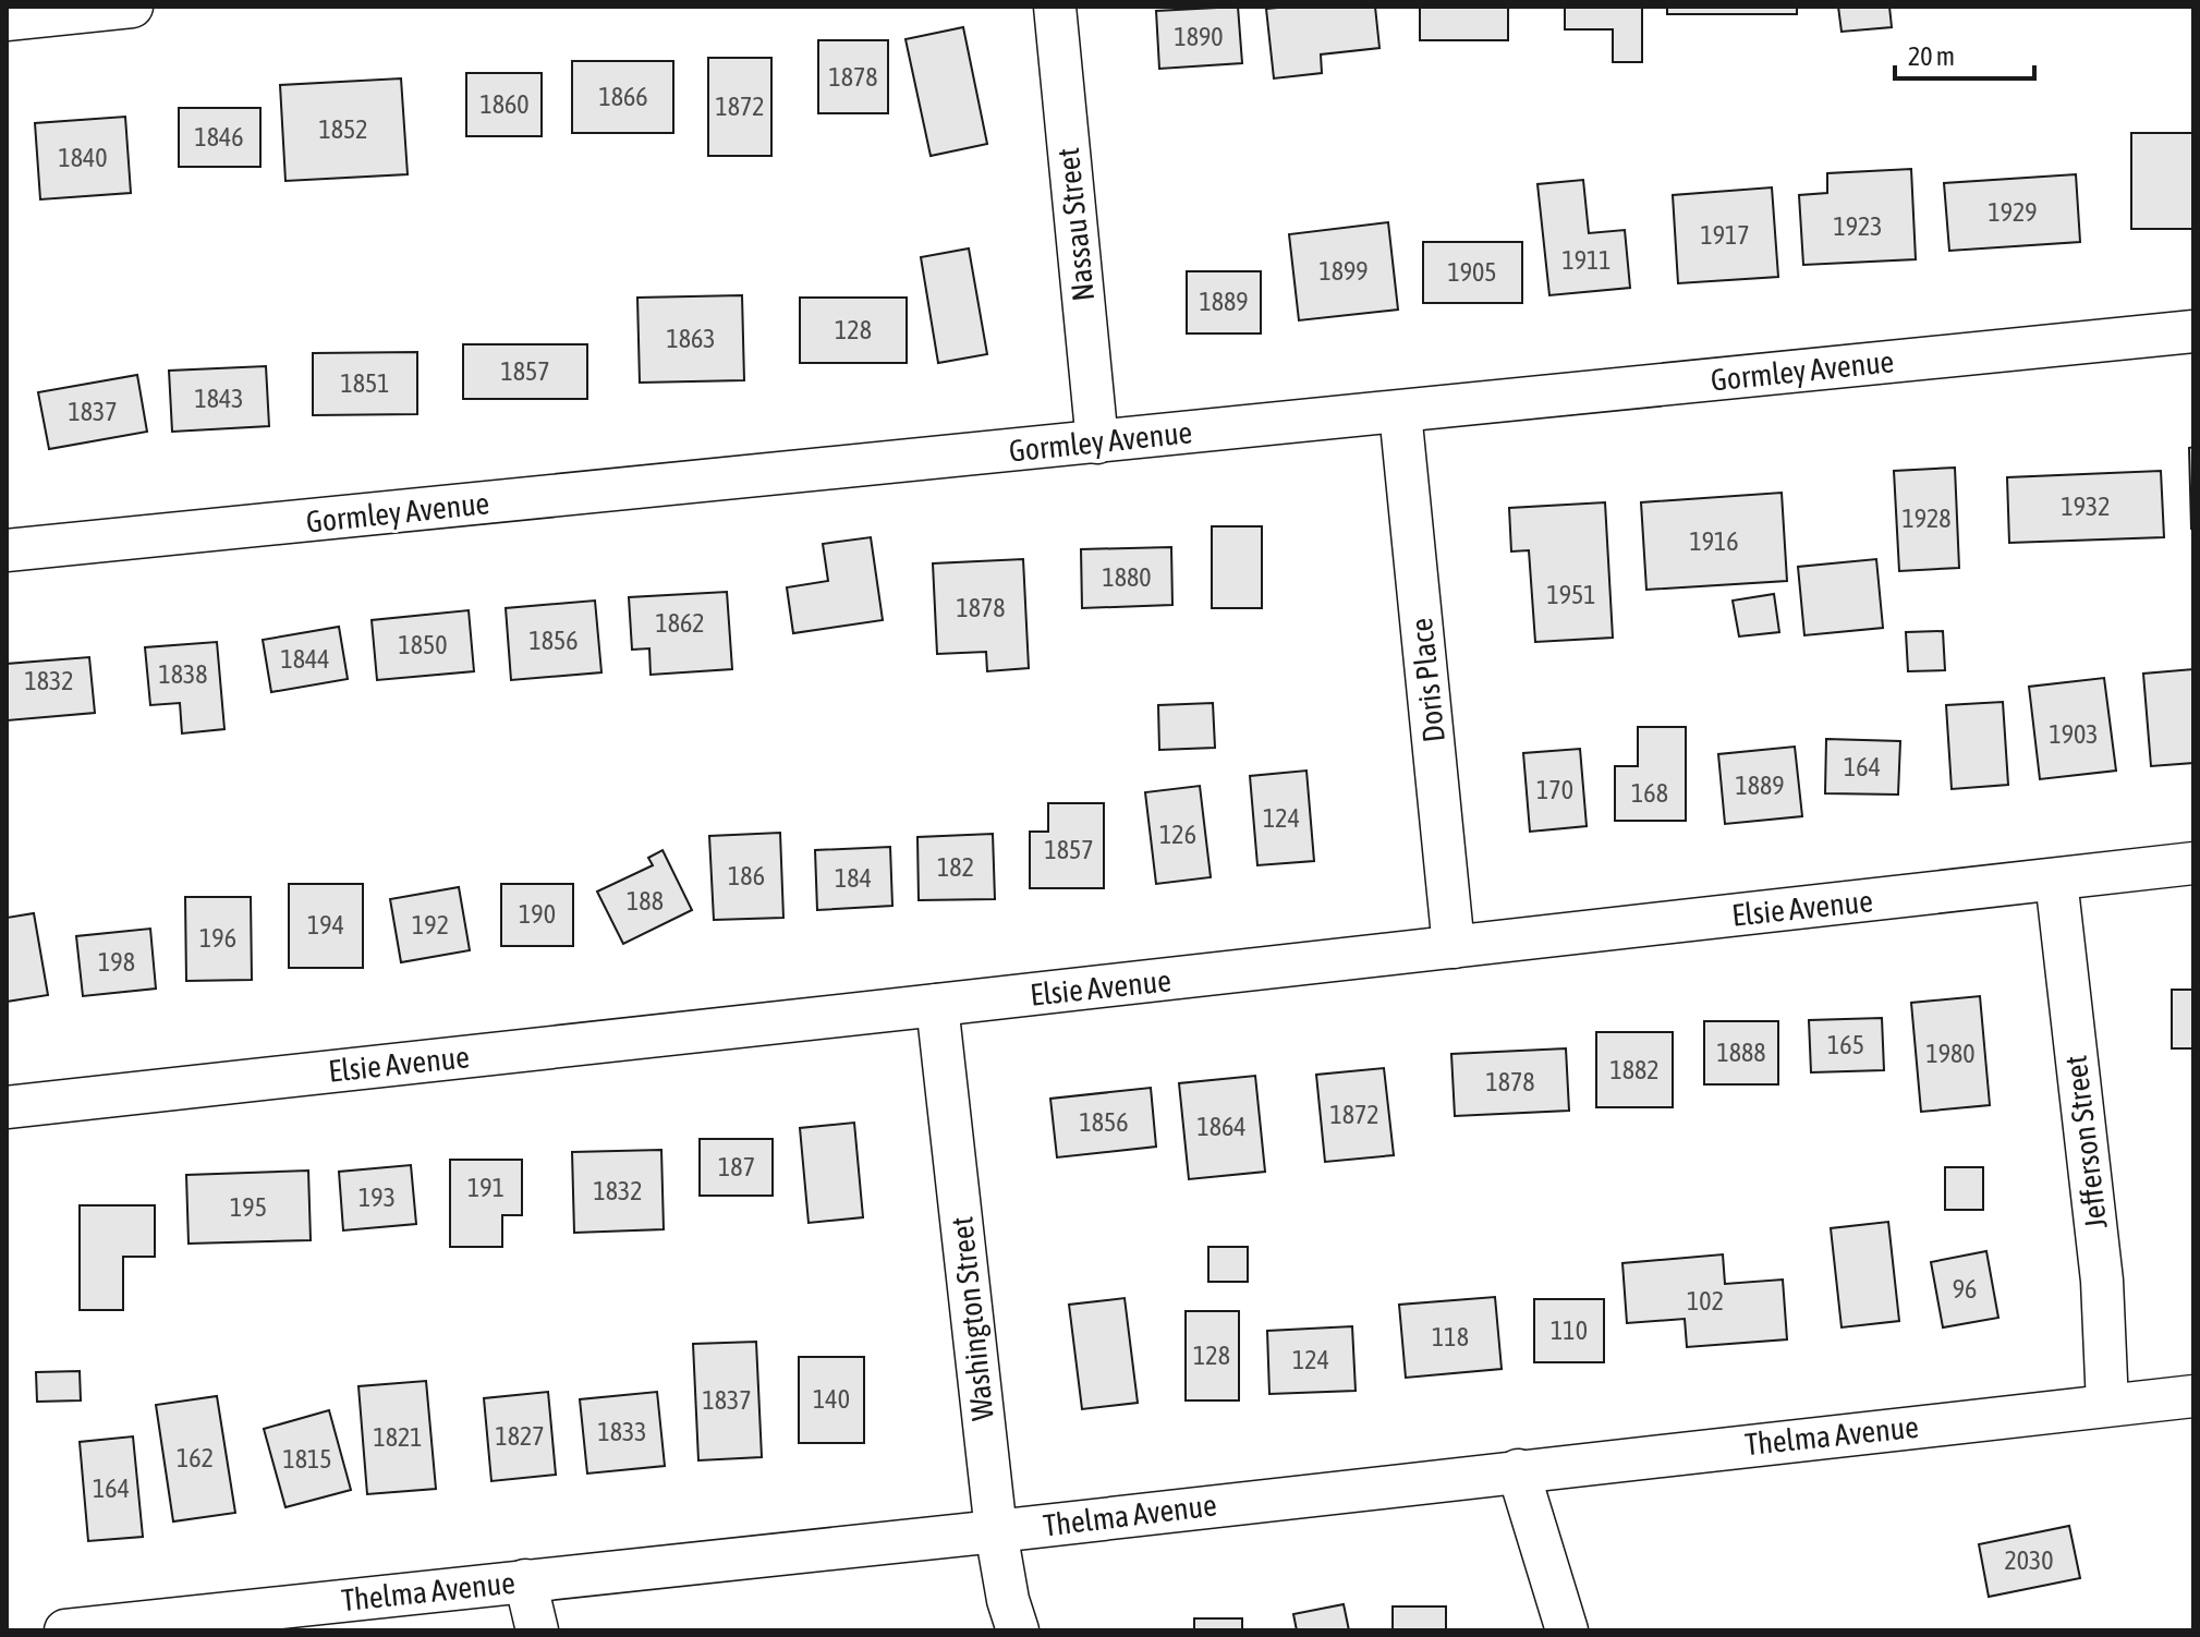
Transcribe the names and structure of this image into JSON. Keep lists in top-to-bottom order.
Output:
{
  "streets": {
    "street": [
      "Nassau Street",
      "Gormley Avenue",
      "Doris Place",
      "Elsie Avenue",
      "Jefferson Street",
      "Washington Street",
      "Thelma Avenue"
    ]
  },
  "crossings": [
    ["Nassau Street", "Gormley Avenue"],
    ["Gormley Avenue", "Doris Place"],
    ["Doris Place", "Elsie Avenue"],
    ["Elsie Avenue", "Jefferson Street"],
    ["Elsie Avenue", "Washington Street"],
    ["Jefferson Street", "Thelma Avenue"],
    ["Washington Street", "Thelma Avenue"]
  ],
  "house_numbers": [
    "1890",
    "1878",
    "1866",
    "1860",
    "1872",
    "1852",
    "1846",
    "1840",
    "1929",
    "1923",
    "1917",
    "1911",
    "1899",
    "1905",
    "1889",
    "128",
    "1863",
    "1857",
    "1851",
    "1843",
    "1837",
    "1932",
    "1928",
    "1916",
    "1880",
    "1951",
    "1878",
    "1862",
    "1856",
    "1850",
    "1844",
    "1838",
    "1832",
    "1903",
    "164",
    "1889",
    "170",
    "168",
    "124",
    "126",
    "1857",
    "182",
    "186",
    "184",
    "188",
    "190",
    "194",
    "192",
    "196",
    "198",
    "165",
    "1888",
    "1980",
    "1882",
    "1878",
    "1872",
    "1856",
    "1864",
    "187",
    "191",
    "1832",
    "193",
    "195",
    "96",
    "102",
    "110",
    "118",
    "128",
    "124",
    "140",
    "1837",
    "1833",
    "1827",
    "1821",
    "162",
    "1815",
    "164",
    "2030"
  ],
  "scale_bar": "20 m"
}
